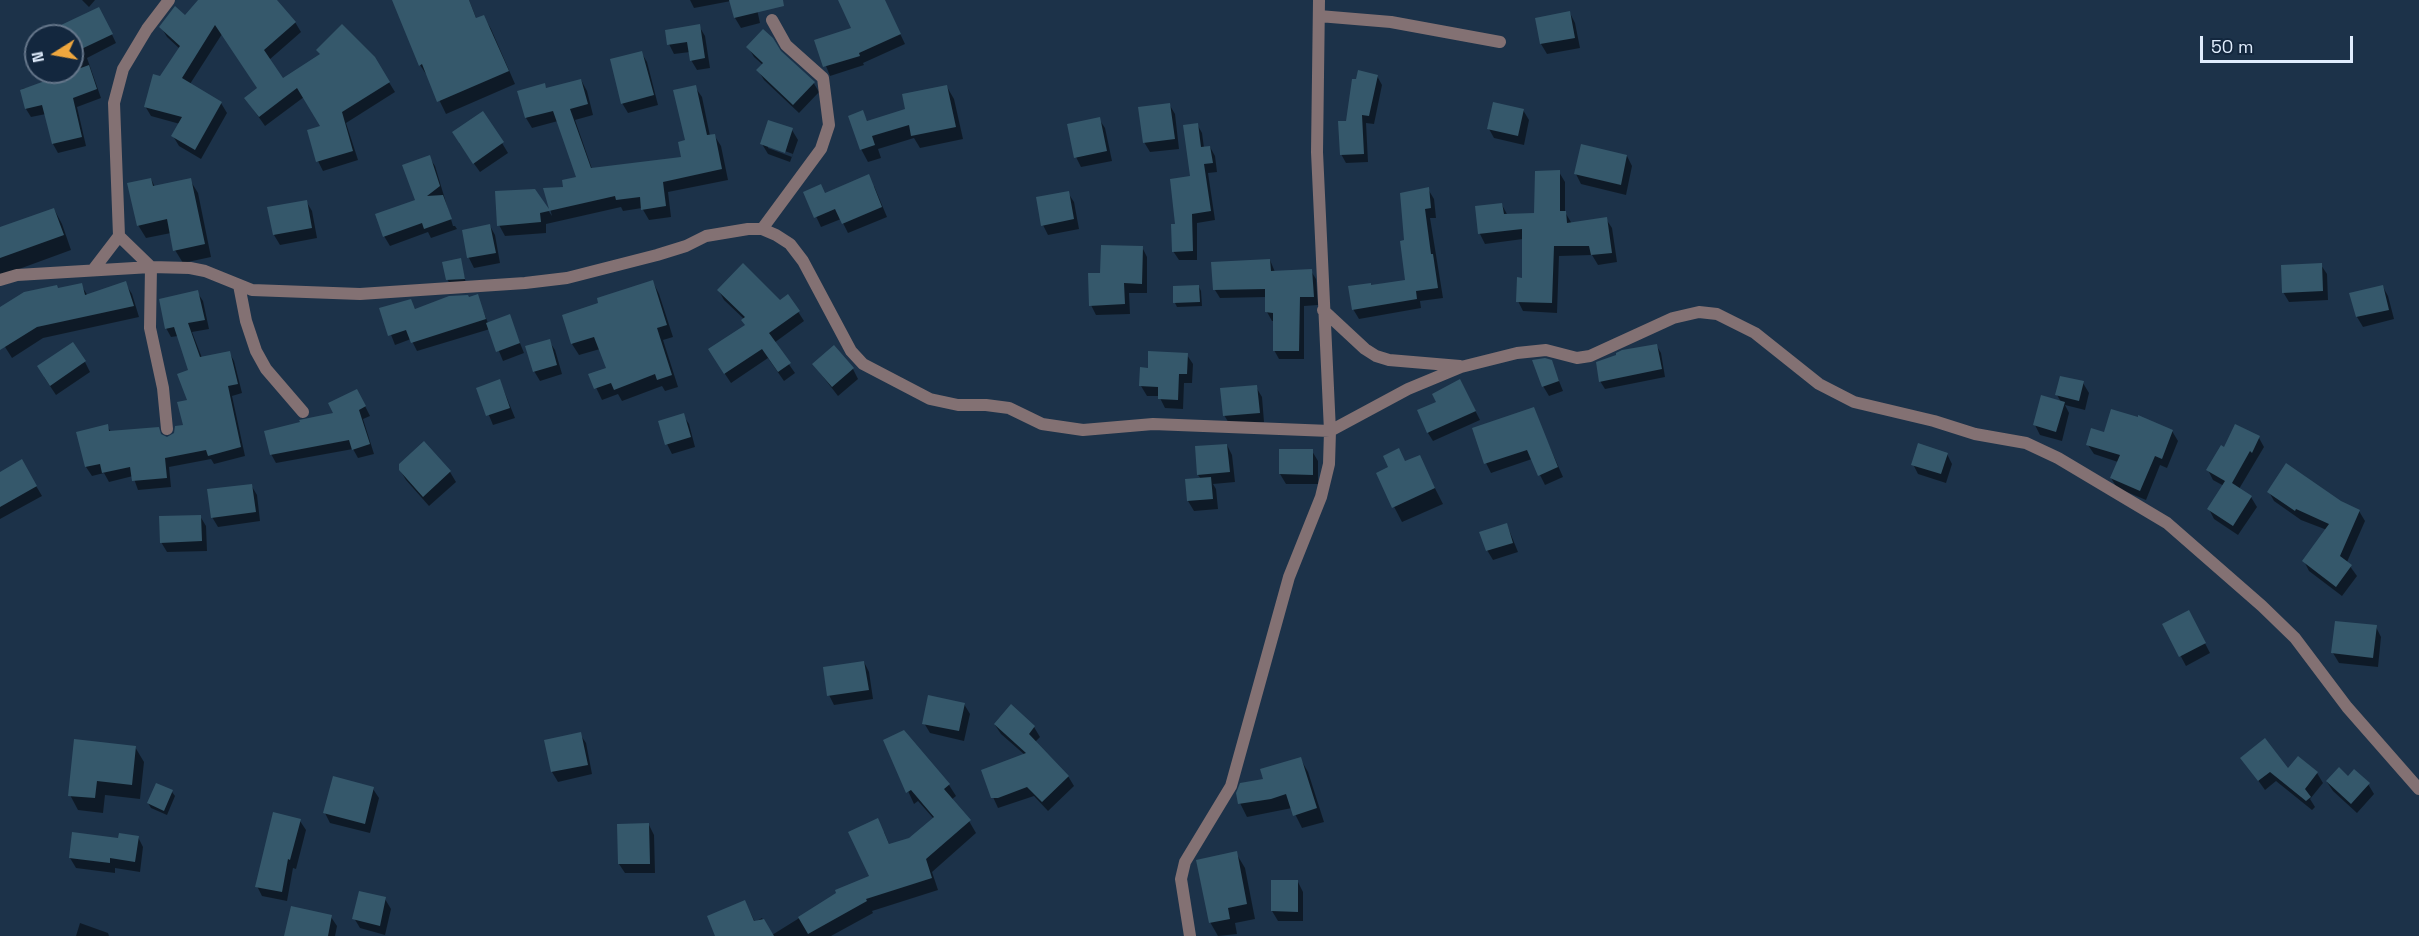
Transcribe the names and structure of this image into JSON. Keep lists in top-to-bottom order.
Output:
{
  "scale_bar": "50 m",
  "north": "left"
}
